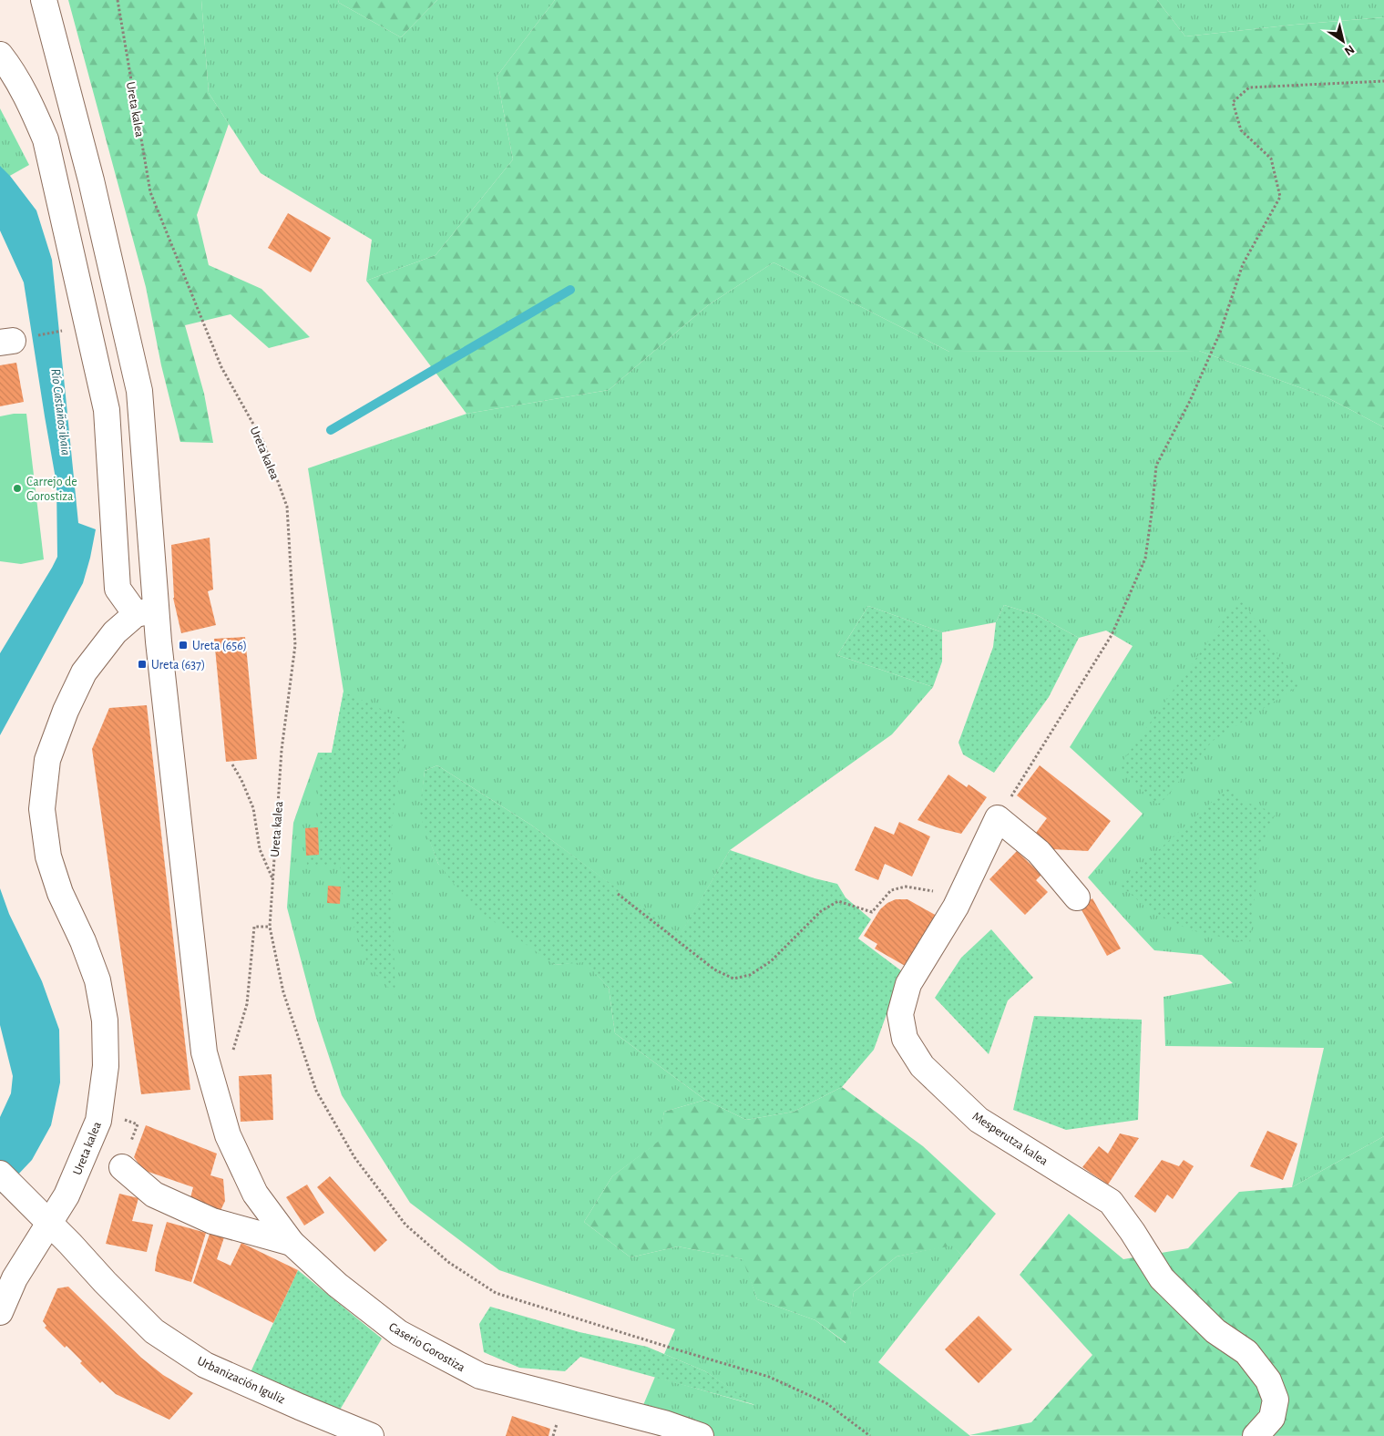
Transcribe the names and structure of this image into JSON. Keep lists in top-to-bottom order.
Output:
{
  "streets": {
    "street": [
      "Ureta kalea",
      "Mesperutza kalea",
      "Caserio Gorostiza",
      "Urbanización Iguliz"
    ]
  },
  "crossings": [
    ["Ureta kalea", "Caserio Gorostiza"],
    ["Ureta kalea", "Urbanización Iguliz"]
  ],
  "water": ["Río Castaños ibaia"],
  "places": {
    "other": ["Carrejo de Gorostiza"],
    "transit": ["Ureta (656)", "Ureta (637)"]
  },
  "north": "bottom right"
}
